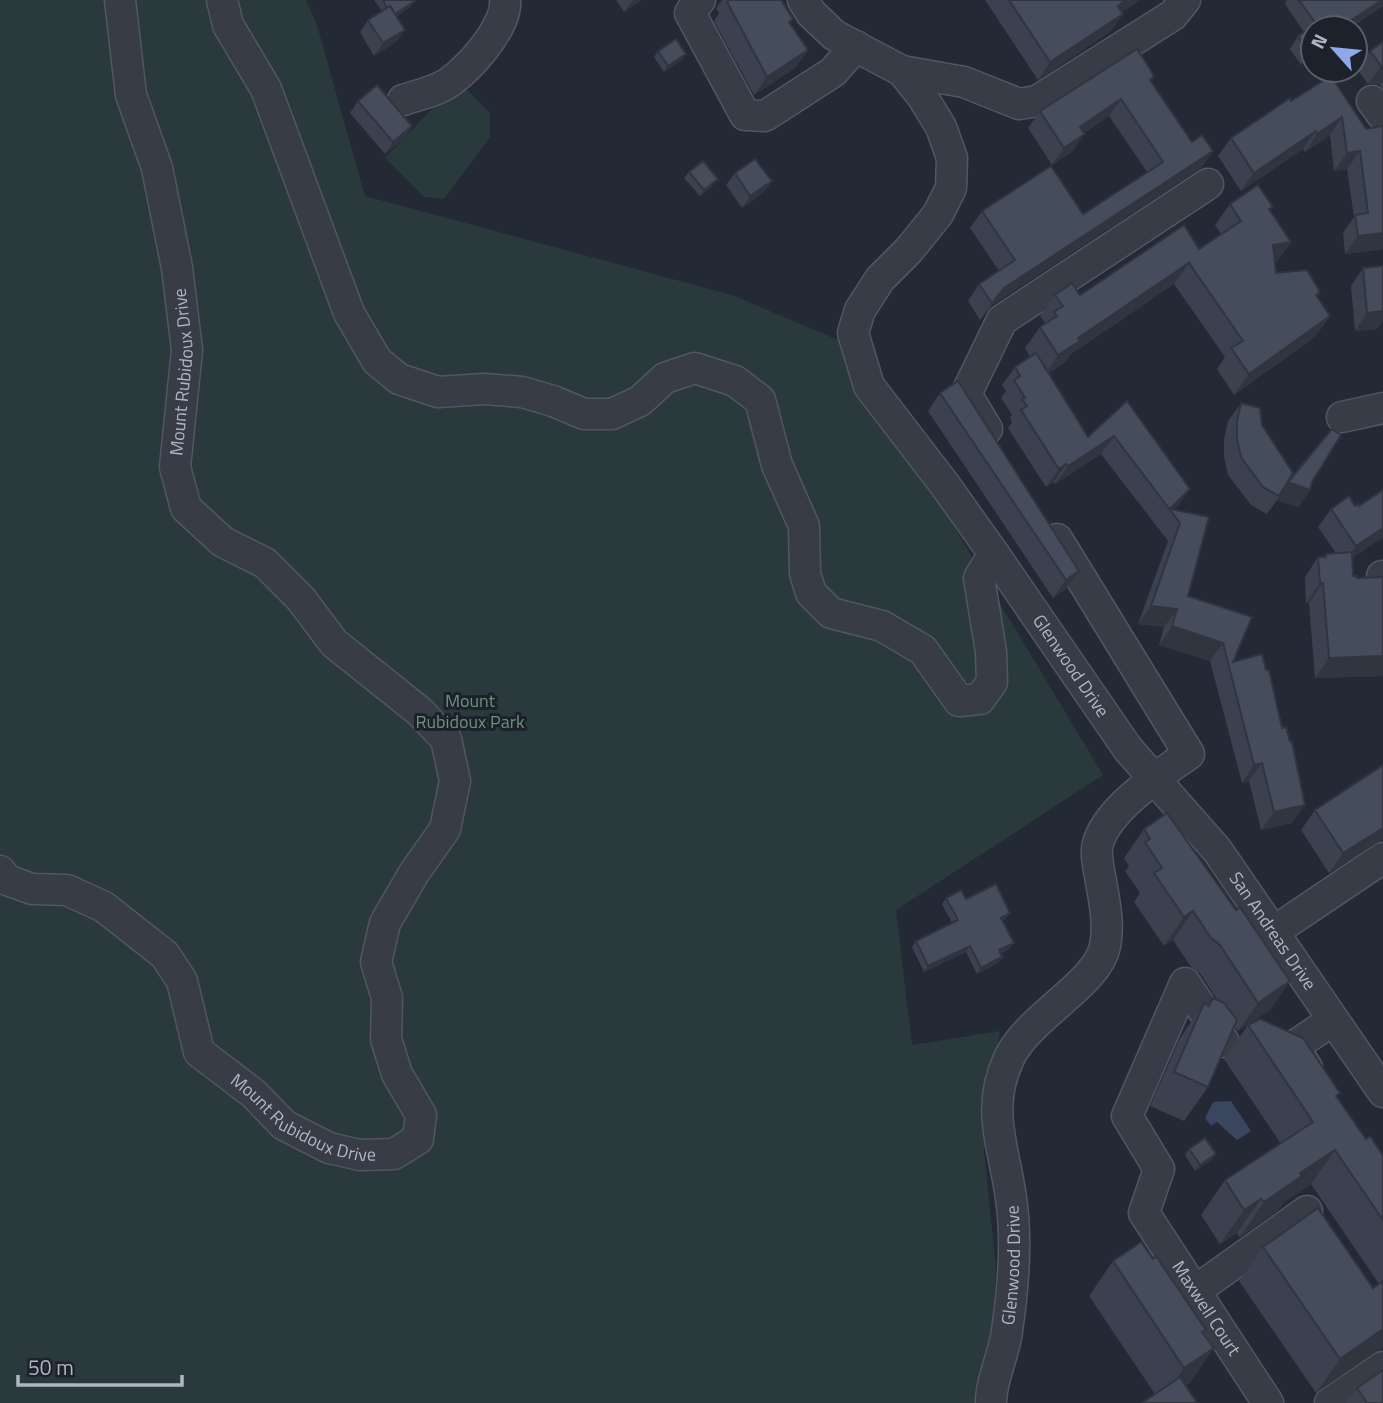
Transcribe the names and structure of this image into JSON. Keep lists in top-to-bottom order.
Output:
{
  "streets": {
    "street": [
      "Mount Rubidoux Drive",
      "Glenwood Drive",
      "San Andreas Drive",
      "Maxwell Court"
    ]
  },
  "crossings": [
    ["Glenwood Drive", "San Andreas Drive"]
  ],
  "parks": ["Mount Rubidoux Park"],
  "scale_bar": "50 m",
  "north": "top left"
}
